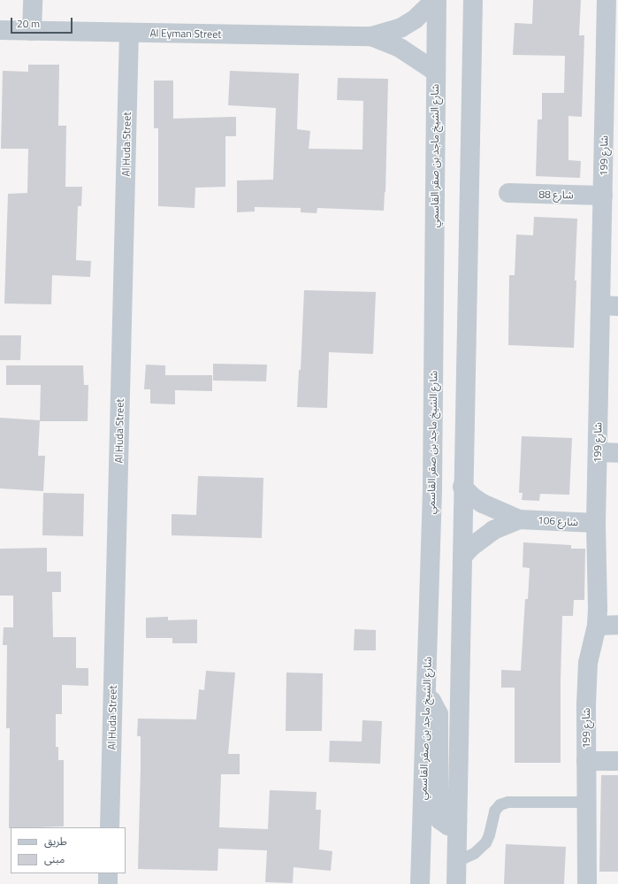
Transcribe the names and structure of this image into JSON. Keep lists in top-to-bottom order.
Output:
{
  "streets": {
    "street": [
      "Al Eyman Street",
      "Al Huda Street",
      "شارع الشيخ ماجد بن صقر القاسمي",
      "شارع 199",
      "شارع 88",
      "شارع 106"
    ]
  },
  "crossings": [
    ["Al Eyman Street", "Al Huda Street"],
    ["Al Eyman Street", "شارع الشيخ ماجد بن صقر القاسمي"],
    ["شارع 199", "شارع 88"],
    ["شارع 199", "شارع 106"]
  ],
  "legend": ["طريق", "مبنى"],
  "scale_bar": "20 m"
}
